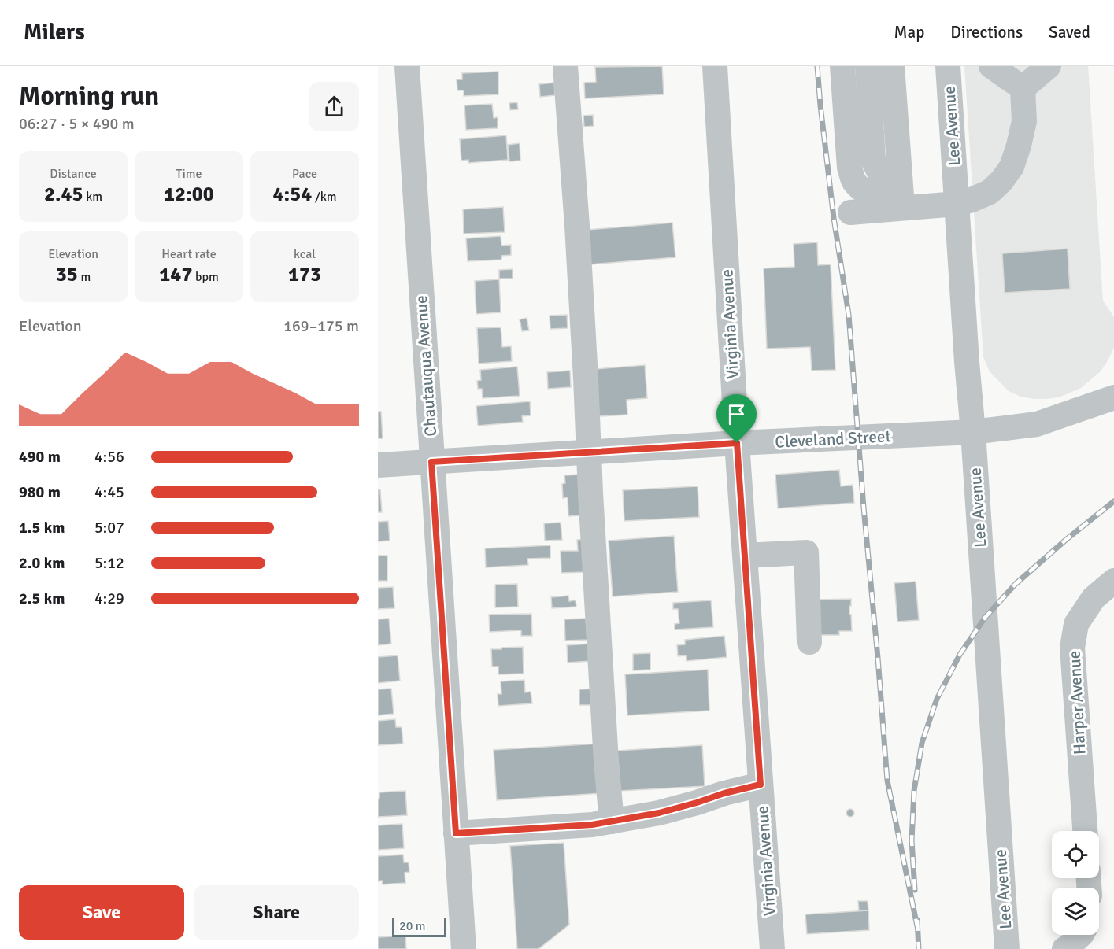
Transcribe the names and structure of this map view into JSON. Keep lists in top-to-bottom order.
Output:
{
  "streets": {
    "street": [
      "Lee Avenue",
      "Virginia Avenue",
      "Chautauqua Avenue",
      "Cleveland Street",
      "Harper Avenue"
    ]
  },
  "crossings": [
    ["Lee Avenue", "Cleveland Street"],
    ["Virginia Avenue", "Cleveland Street"],
    ["Chautauqua Avenue", "Cleveland Street"]
  ],
  "scale_bar": "20 m",
  "page": {
    "header": "Milers",
    "nav": ["Map", "Directions", "Saved"],
    "heading": ["Morning run", "06:27 · 5 × 490 m"],
    "stats": [
      ["Distance", "2.45 km"],
      ["Time", "12:00"],
      ["Pace", "4:54 /km"],
      ["Elevation", "35 m"],
      ["Heart rate", "147 bpm"],
      ["kcal", "173"]
    ],
    "chart": ["Elevation", "169–175 m"],
    "list": [
      {
        "name": "490 m",
        "note": "4:56"
      },
      {
        "name": "980 m",
        "note": "4:45"
      },
      {
        "name": "1.5 km",
        "note": "5:07"
      },
      {
        "name": "2.0 km",
        "note": "5:12"
      },
      {
        "name": "2.5 km",
        "note": "4:29"
      }
    ],
    "buttons": ["Save", "Share"],
    "scale": "20 m"
  }
}
